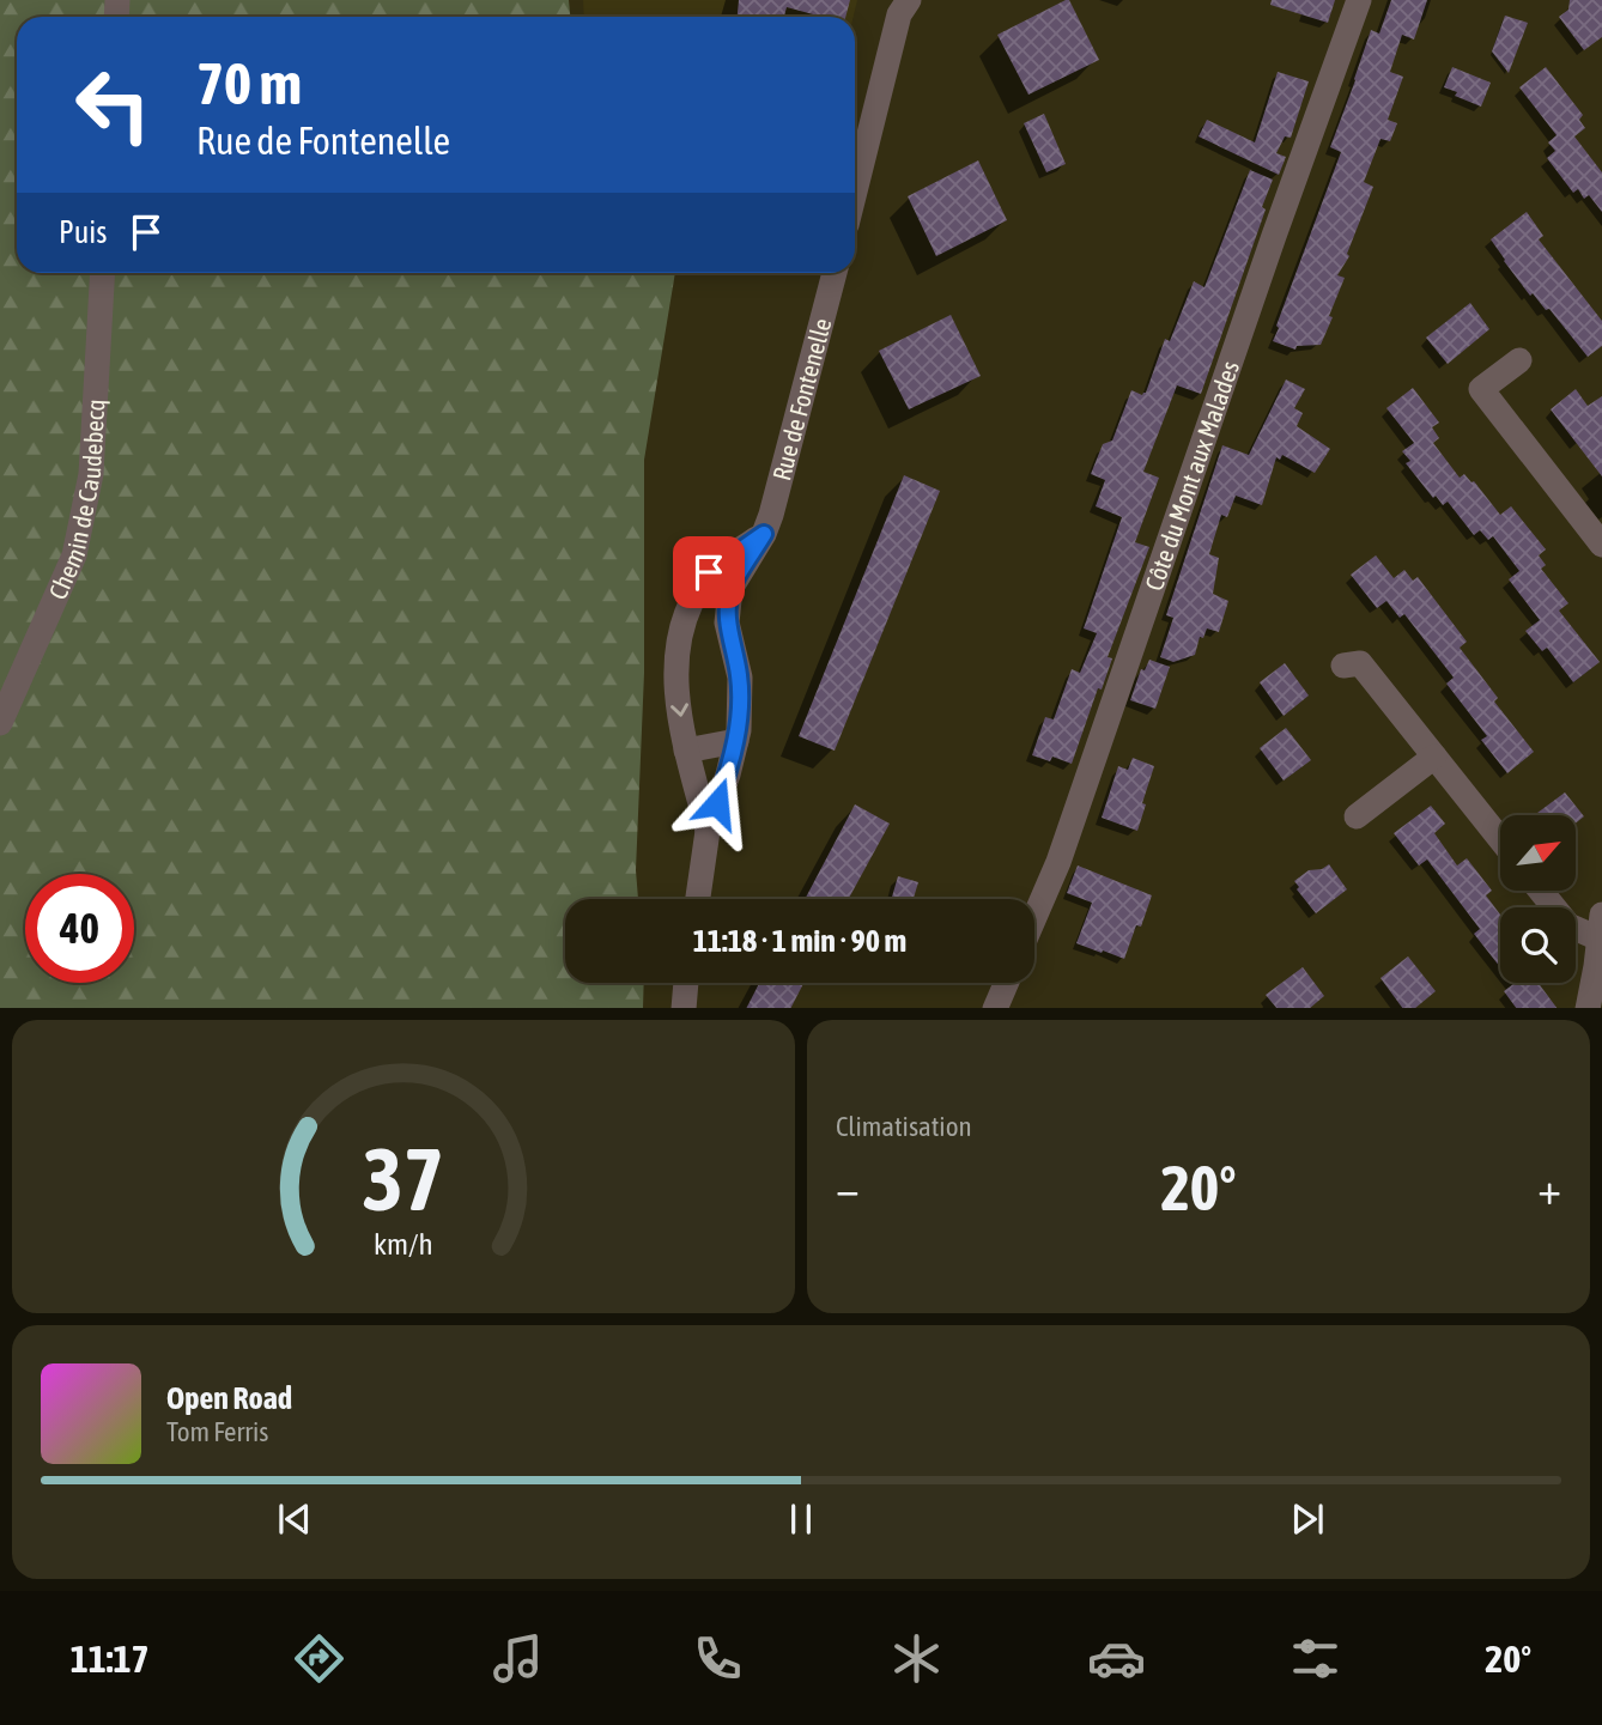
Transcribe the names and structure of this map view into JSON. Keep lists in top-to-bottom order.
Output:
{
  "streets": {
    "street": ["Rue de Fontenelle", "Côte du Mont aux Malades", "Chemin de Caudebecq"]
  },
  "north": "top right",
  "page": {
    "turn": ["70 m", "Rue de Fontenelle"],
    "then": "Puis",
    "limit": "40",
    "trip": "11:18 · 1 min · 90 m",
    "tile": "Climatisation",
    "heat": ["−", "20°", "+"],
    "song": ["Open Road", "Tom Ferris"],
    "tabs": ["11:17", "20°"],
    "gauge": ["37", "km/h"]
  }
}
